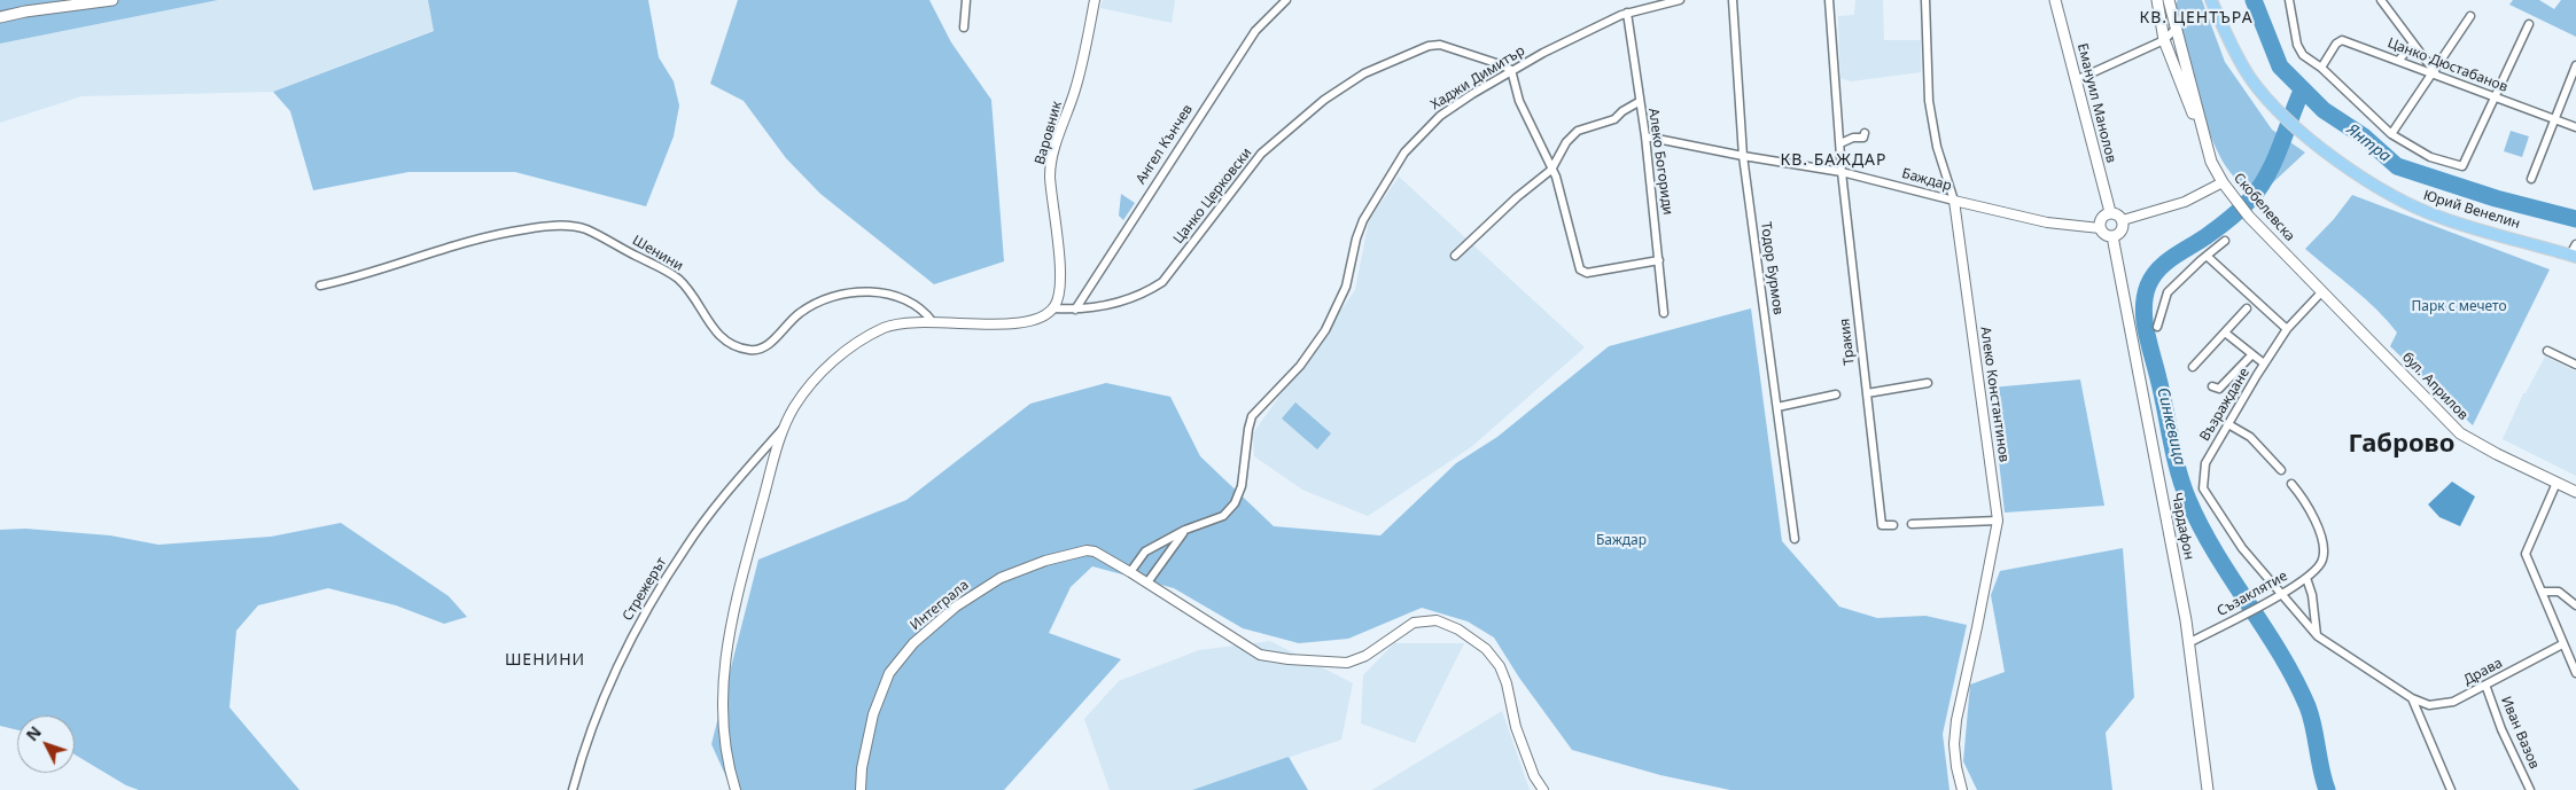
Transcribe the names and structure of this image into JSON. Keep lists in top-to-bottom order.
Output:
{
  "streets": {
    "main road": [
      "Емануил Манолов",
      "Скобелевска",
      "Юрий Венелин",
      "бул. Априлов",
      "Чардафон"
    ],
    "street": [
      "Цанко Дюстабанов",
      "Хаджи Димитър",
      "Варовник",
      "Ангел Кънчев",
      "Алеко Богориди",
      "Баждар",
      "Цанко Церковски",
      "Шенини",
      "Тодор Бурмов",
      "Тракия",
      "Алеко Константинов",
      "Възраждане",
      "Стрежерът",
      "Съзаклятие",
      "Интеграла",
      "Драва",
      "Иван Вазов"
    ]
  },
  "crossings": [
    ["Хаджи Димитър", "Алеко Богориди"],
    ["Хаджи Димитър", "Цанко Церковски"],
    ["Хаджи Димитър", "Интеграла"],
    ["Емануил Манолов", "Баждар"],
    ["Емануил Манолов", "Чардафон"],
    ["Варовник", "Цанко Церковски"],
    ["Ангел Кънчев", "Цанко Церковски"],
    ["Алеко Богориди", "Баждар"],
    ["Баждар", "Тодор Бурмов"],
    ["Баждар", "Тракия"],
    ["Баждар", "Алеко Константинов"],
    ["Баждар", "Чардафон"],
    ["Скобелевска", "бул. Априлов"],
    ["Скобелевска", "Възраждане"],
    ["бул. Априлов", "Възраждане"],
    ["Възраждане", "Съзаклятие"],
    ["Възраждане", "Драва"],
    ["Чардафон", "Съзаклятие"],
    ["Драва", "Иван Вазов"]
  ],
  "districts": [
    "КВ. ЦЕНТЪРА",
    "КВ. БАЖДАР",
    "Габрово",
    "ШЕНИНИ"
  ],
  "water": ["Янтра", "Синкевица"],
  "parks": ["Парк с мечето", "Баждар"],
  "north": "top left"
}
